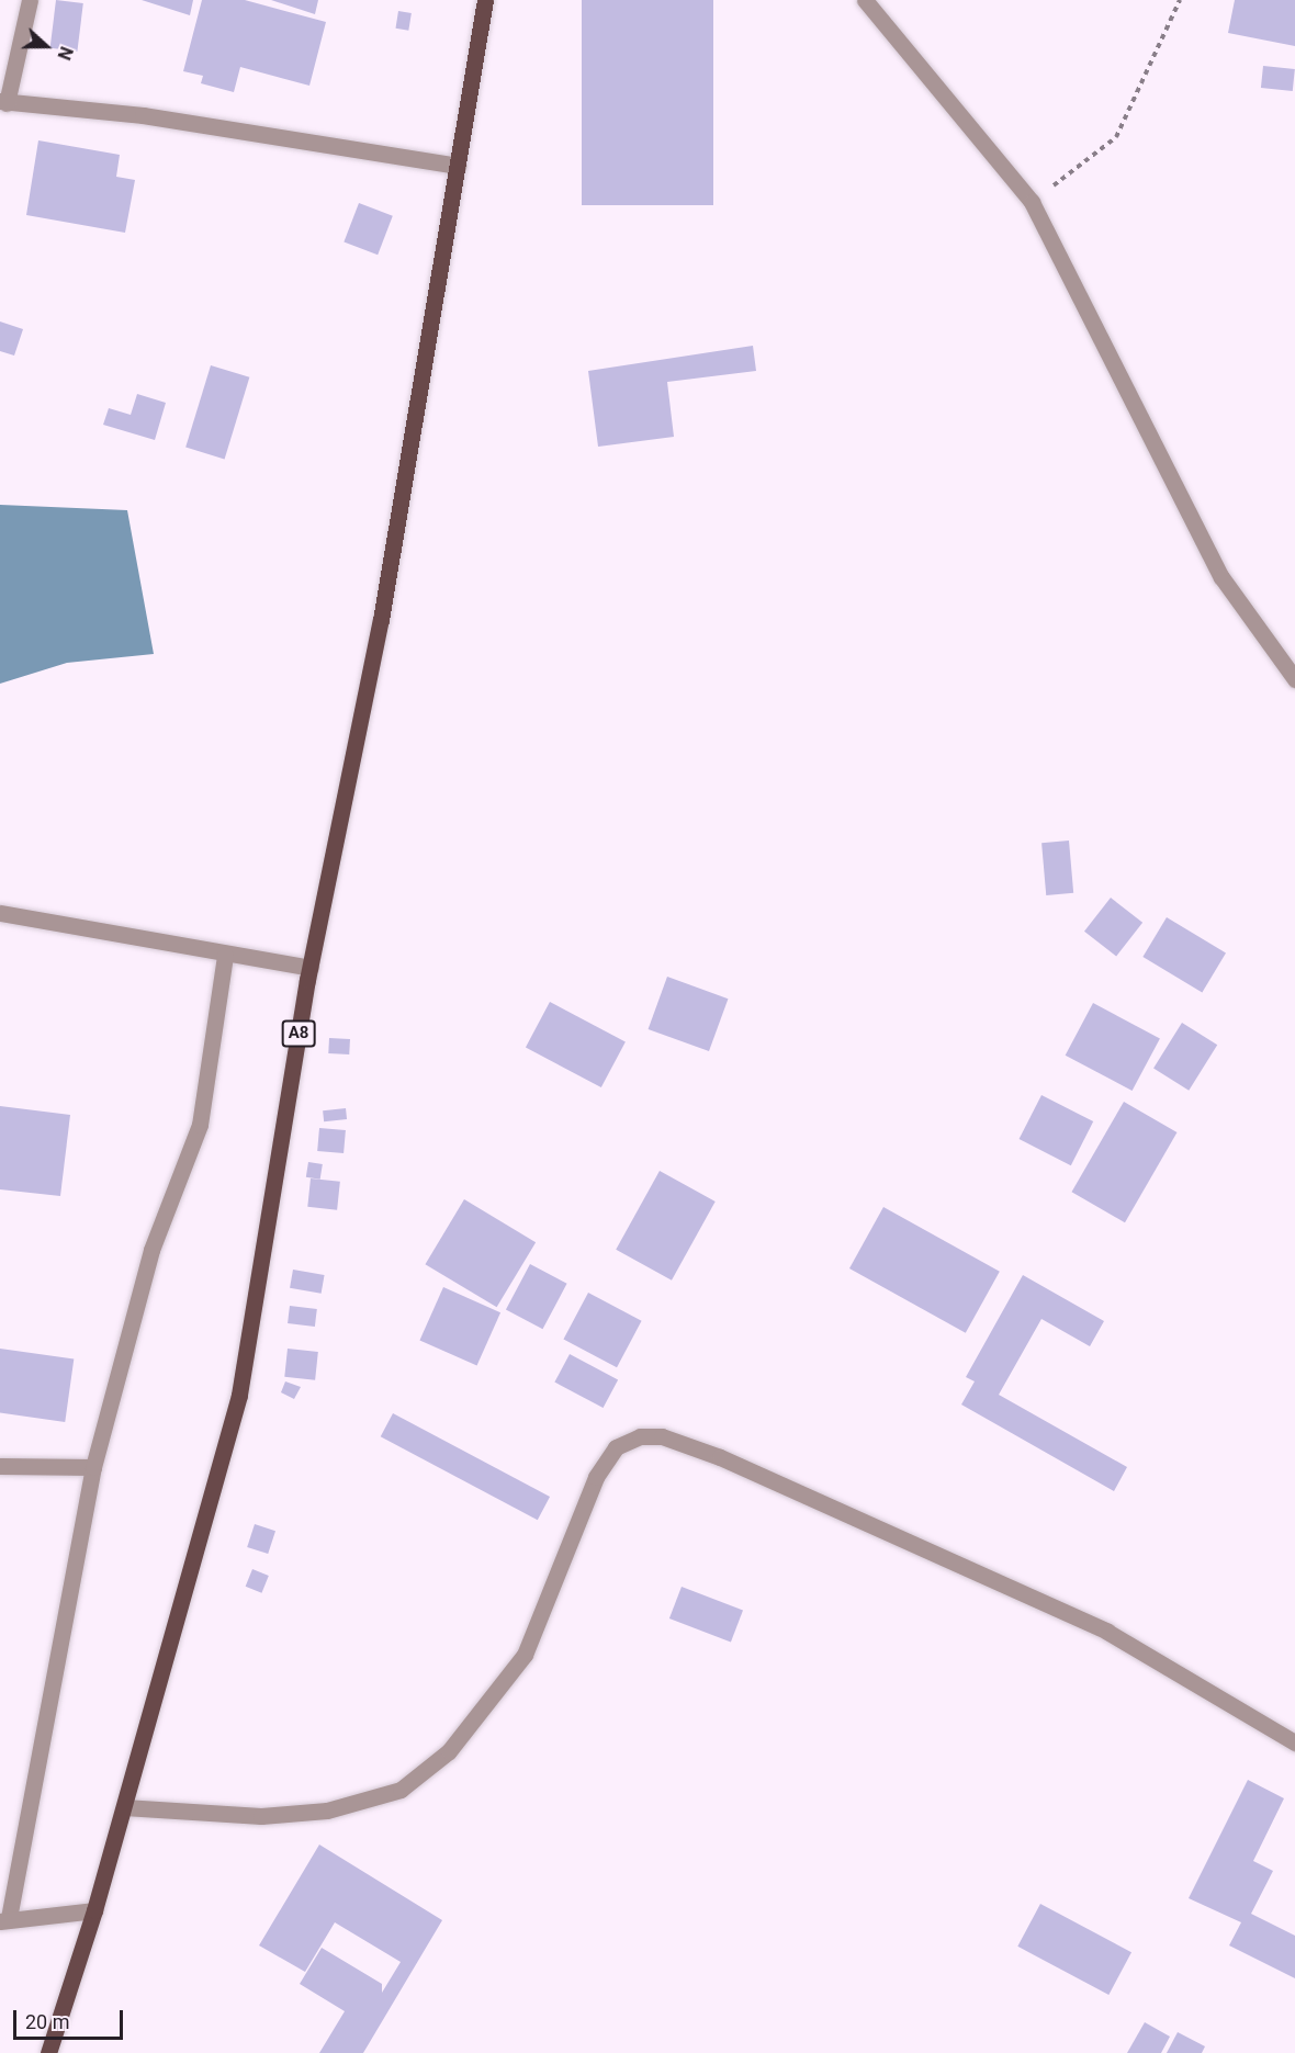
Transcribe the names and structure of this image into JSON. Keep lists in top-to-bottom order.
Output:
{
  "streets": {
    "main road": ["A8"]
  },
  "scale_bar": "20 m",
  "north": "right"
}
